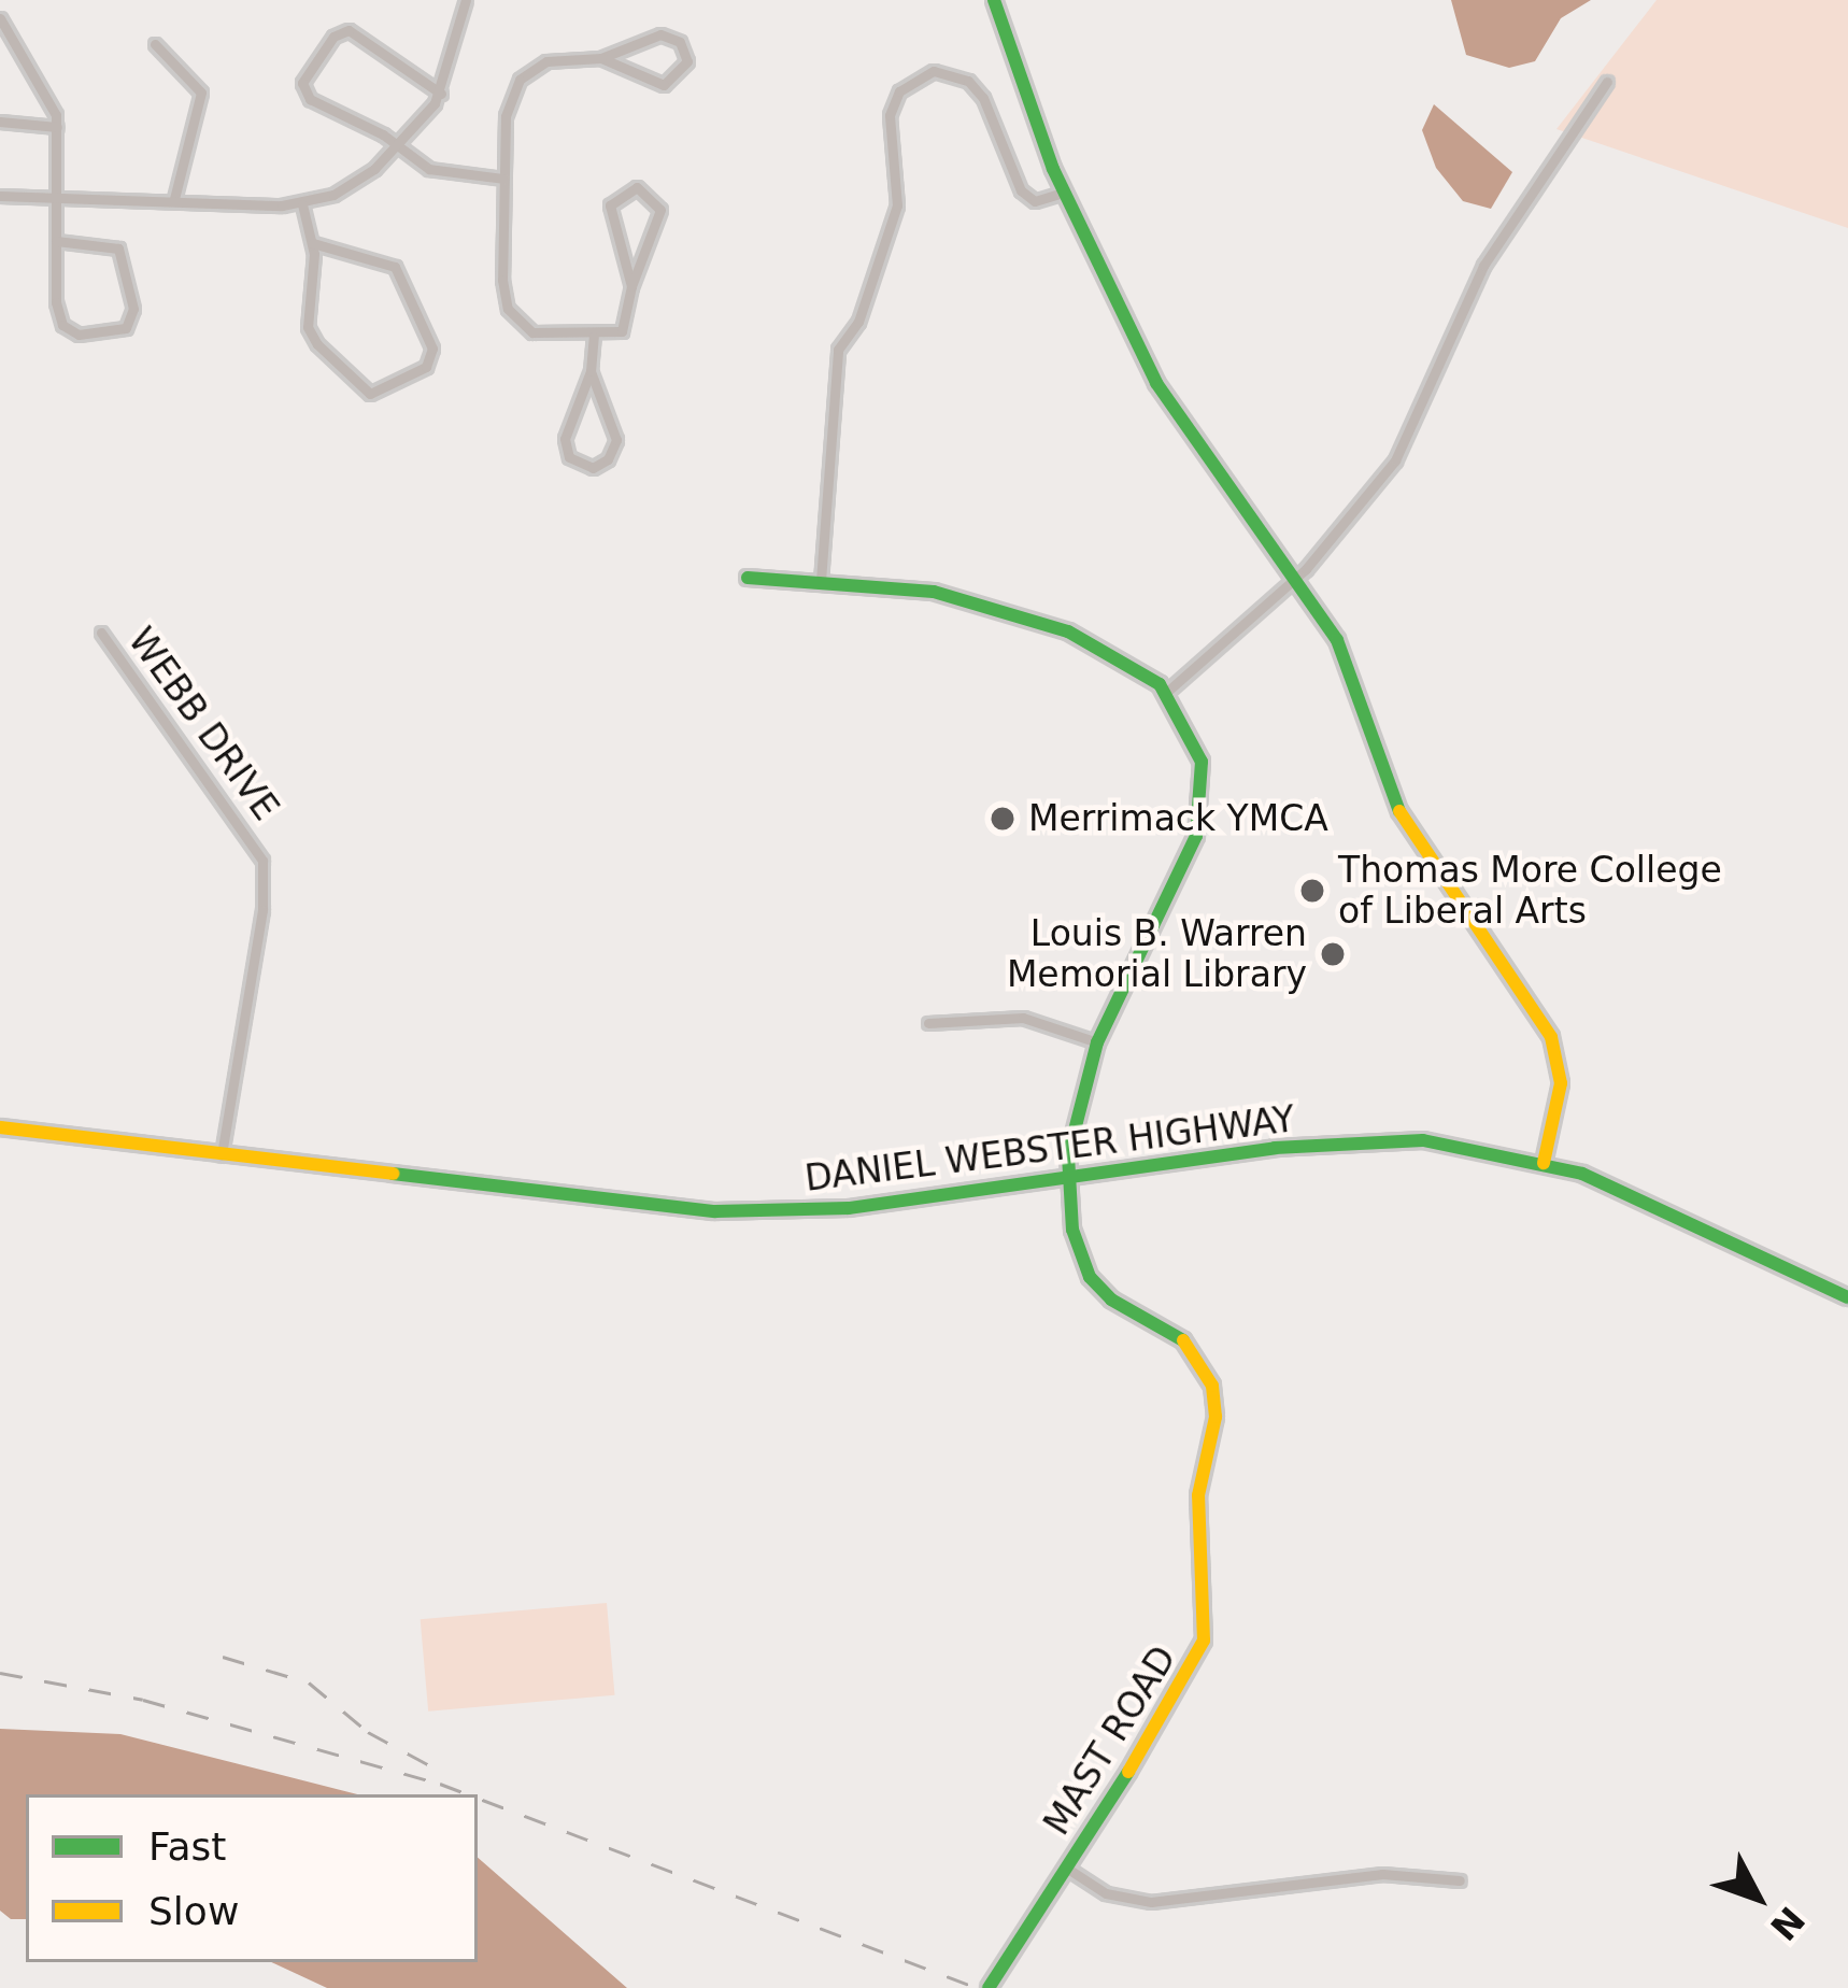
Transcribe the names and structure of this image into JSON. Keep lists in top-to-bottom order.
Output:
{
  "streets": {
    "street": ["WEBB DRIVE", "DANIEL WEBSTER HIGHWAY", "MAST ROAD"]
  },
  "crossings": [
    ["WEBB DRIVE", "DANIEL WEBSTER HIGHWAY"],
    ["DANIEL WEBSTER HIGHWAY", "MAST ROAD"]
  ],
  "places": ["Merrimack YMCA", "Thomas More College of Liberal Arts", "Louis B. Warren Memorial Library"],
  "legend": ["Fast", "Slow"],
  "north": "bottom right"
}
